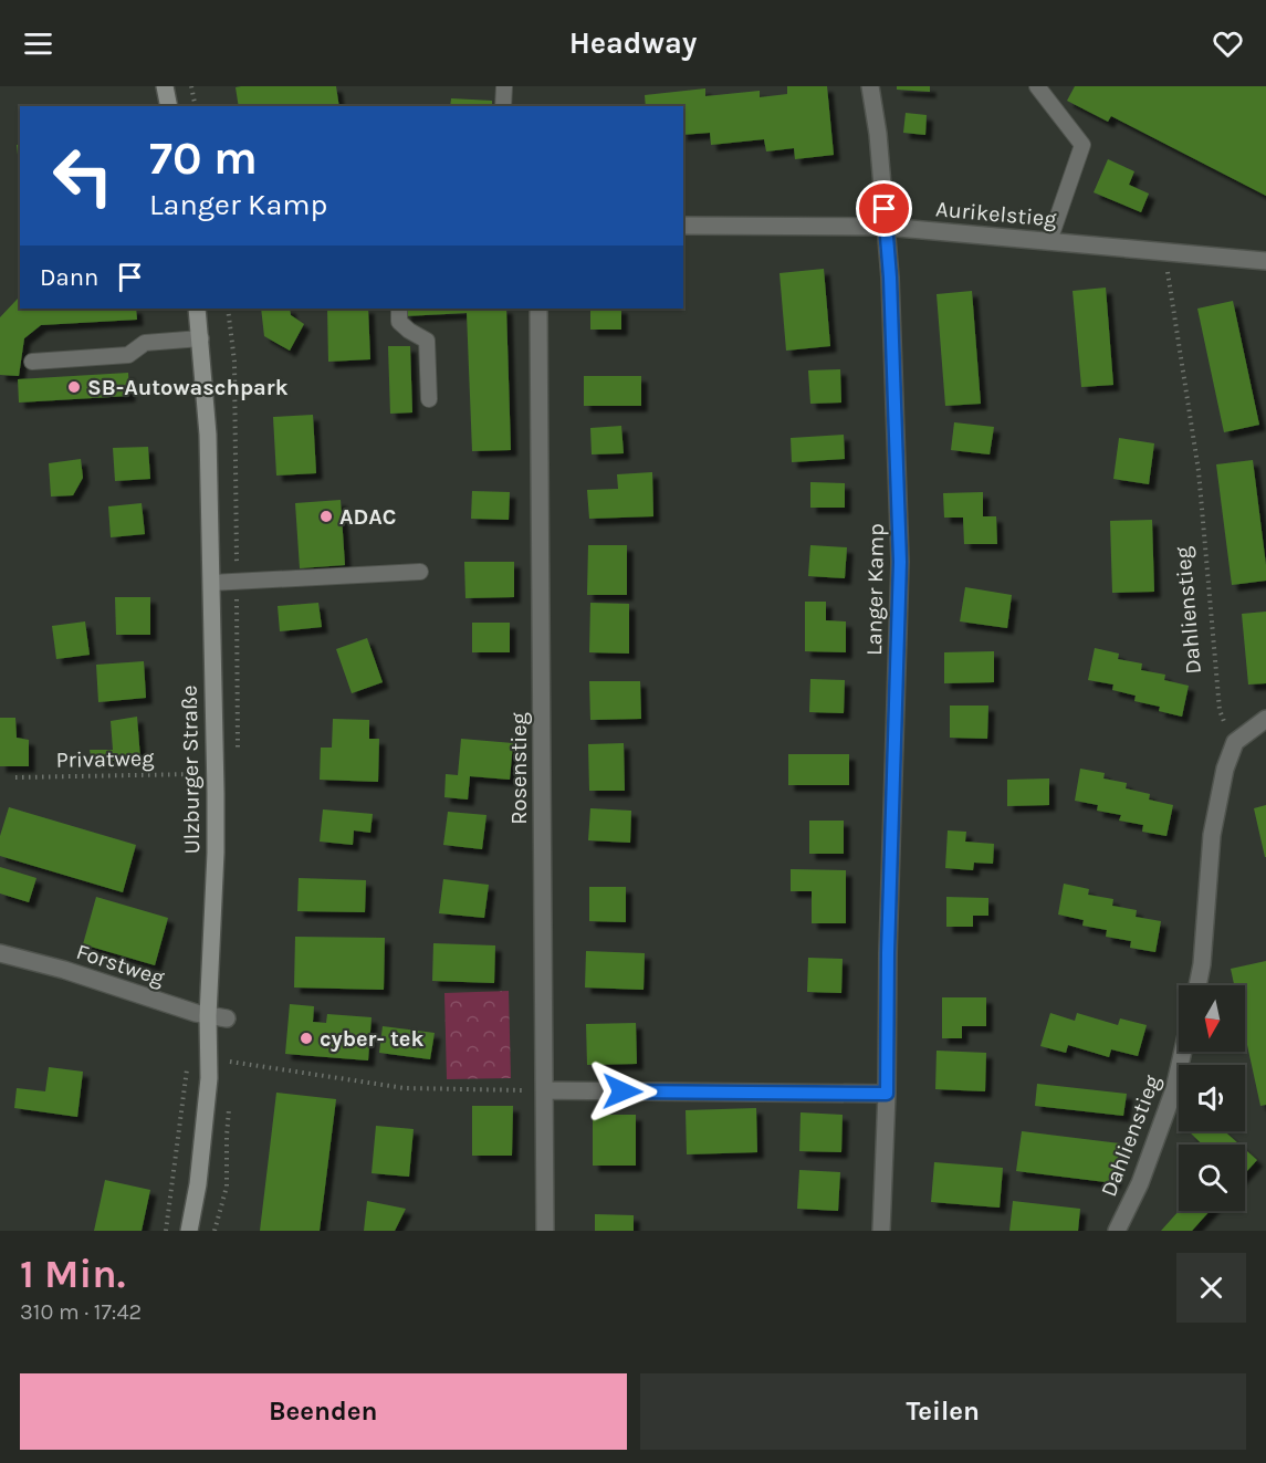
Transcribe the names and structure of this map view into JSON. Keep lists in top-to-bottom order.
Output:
{
  "streets": {
    "main road": ["Ulzburger Straße"],
    "street": [
      "Aurikelstieg",
      "Langer Kamp",
      "Dahlienstieg",
      "Rosenstieg",
      "Forstweg"
    ],
    "path": ["Privatweg"]
  },
  "crossings": [
    ["Aurikelstieg", "Langer Kamp"],
    ["Aurikelstieg", "Dahlienstieg"],
    ["Ulzburger Straße", "Forstweg"]
  ],
  "places": ["SB-Autowaschpark", "ADAC", "cyber- tek"],
  "north": "bottom",
  "page": {
    "header": "Headway",
    "turn": ["70 m", "Langer Kamp"],
    "then": "Dann",
    "heading": ["1 Min.", "310 m · 17:42"],
    "buttons": ["Beenden", "Teilen"]
  }
}
